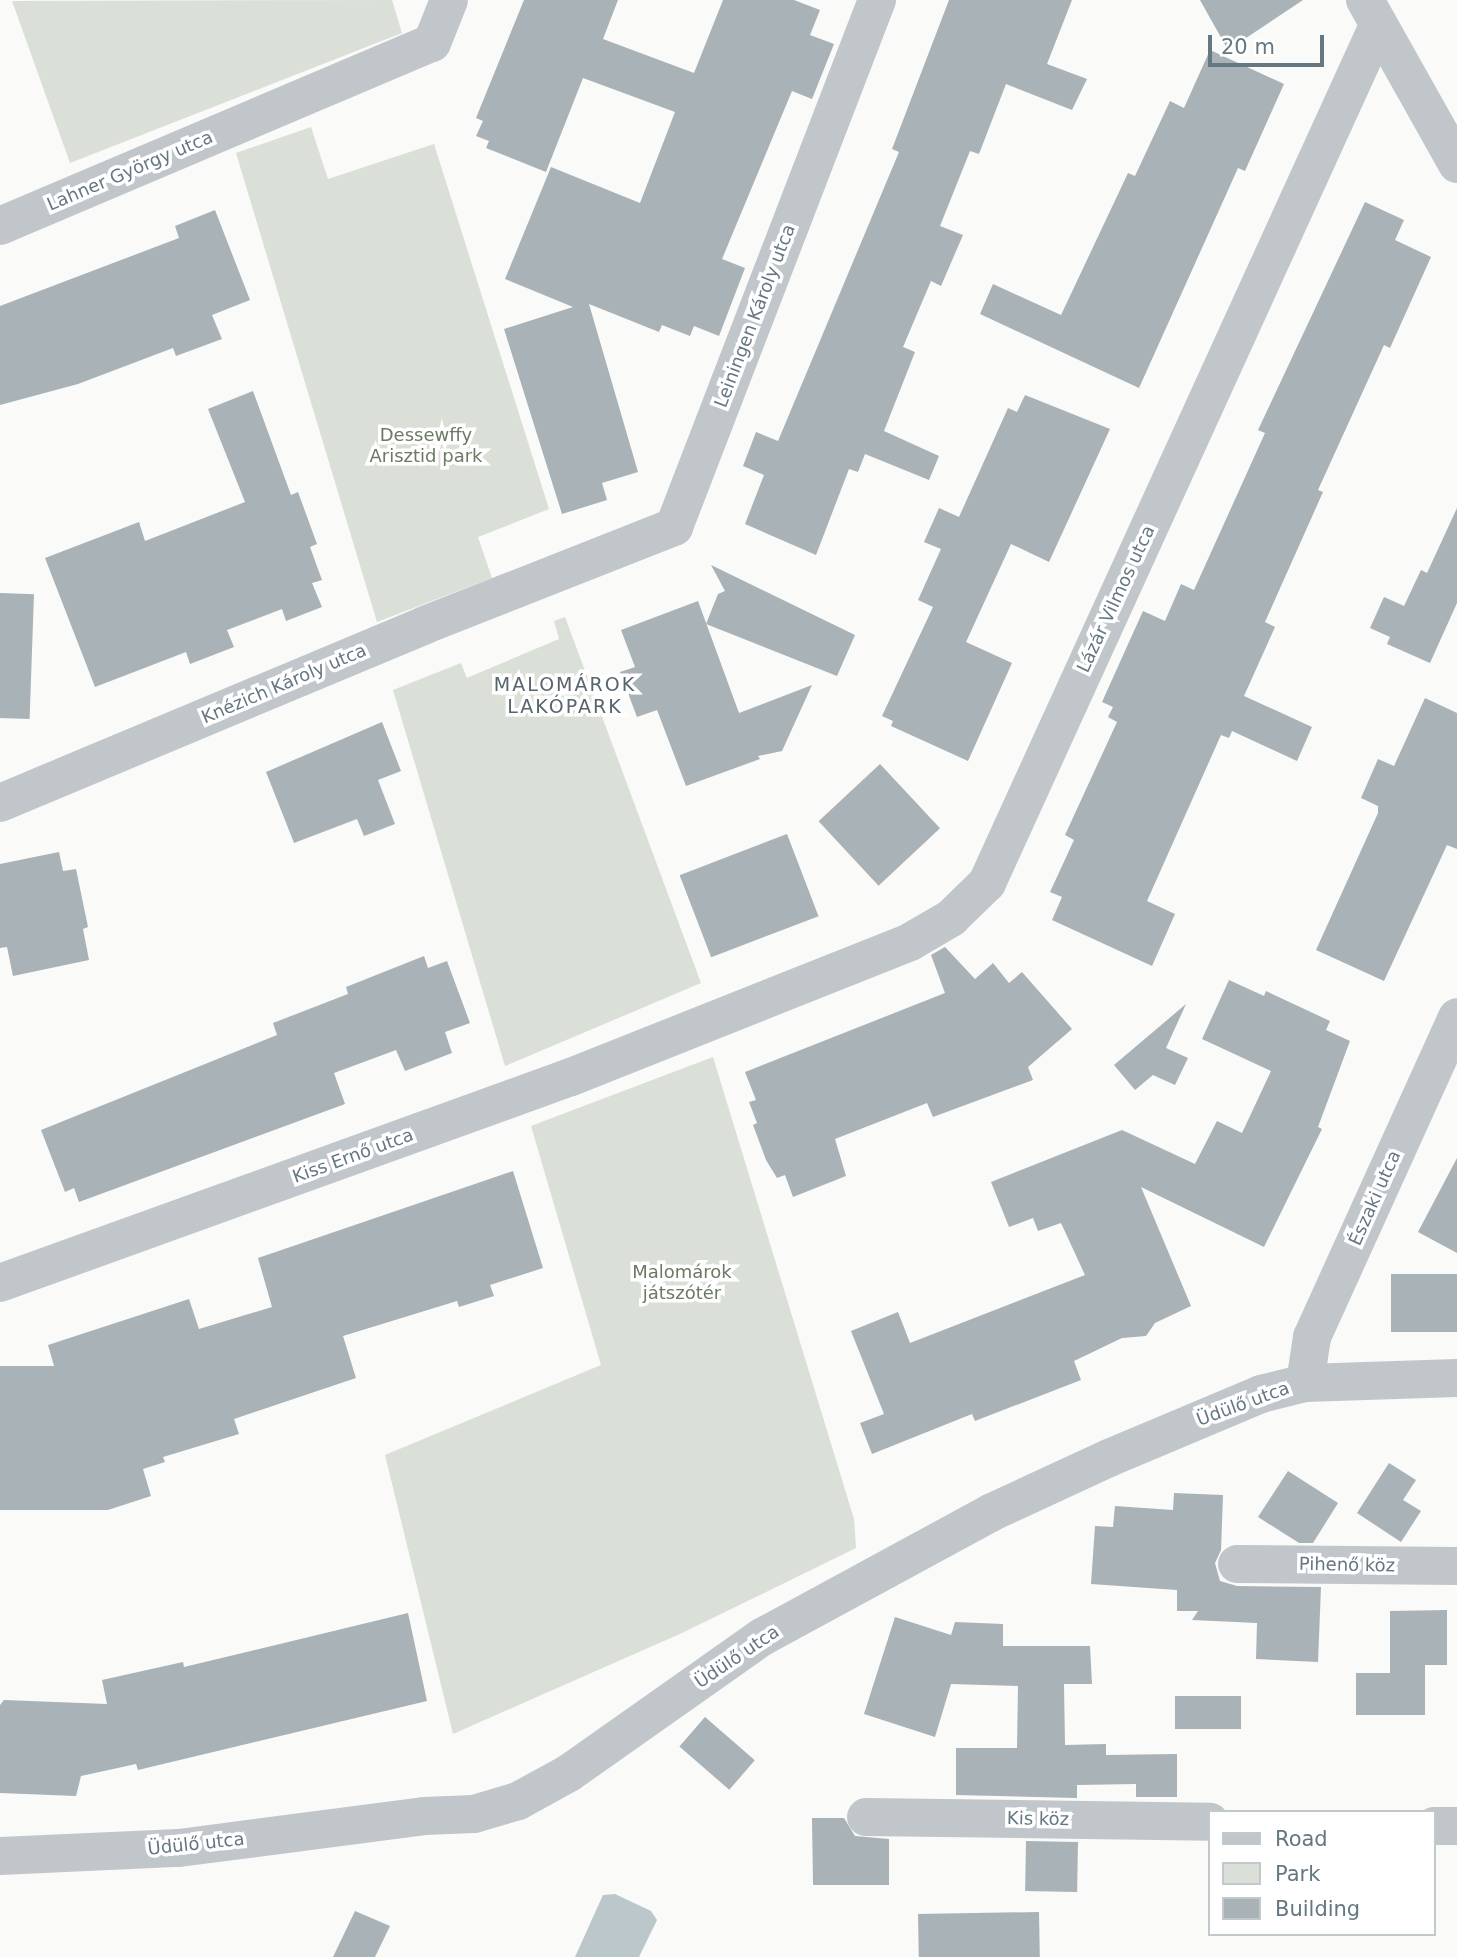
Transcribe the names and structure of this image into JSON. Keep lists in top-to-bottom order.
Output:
{
  "streets": {
    "street": [
      "Lahner György utca",
      "Leiningen Károly utca",
      "Lázár Vilmos utca",
      "Knézich Károly utca",
      "Kiss Ernő utca",
      "Északi utca",
      "Üdülő utca",
      "Pihenő köz",
      "Kis köz"
    ]
  },
  "crossings": [
    ["Leiningen Károly utca", "Knézich Károly utca"],
    ["Lázár Vilmos utca", "Kiss Ernő utca"],
    ["Északi utca", "Üdülő utca"]
  ],
  "districts": ["MALOMÁROK LAKÓPARK"],
  "parks": ["Dessewffy Arisztid park", "Malomárok játszótér"],
  "legend": ["Road", "Park", "Building"],
  "scale_bar": "20 m"
}
